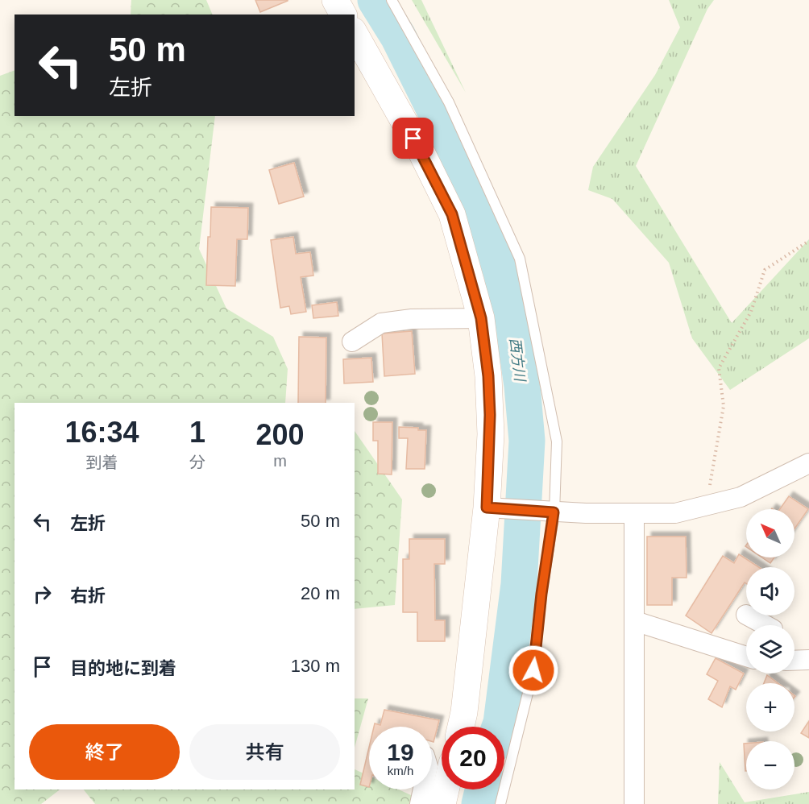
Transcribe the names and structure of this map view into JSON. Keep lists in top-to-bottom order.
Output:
{
  "water": ["西方川"],
  "north": "top left",
  "page": {
    "turn": ["50 m", "左折"],
    "eta": [
      "16:34",
      "到着",
      "1",
      "分",
      "200",
      "m"
    ],
    "list": [
      {
        "name": "左折",
        "value": "50 m"
      },
      {
        "name": "右折",
        "value": "20 m"
      },
      {
        "name": "目的地に到着",
        "value": "130 m"
      }
    ],
    "map_buttons": ["+", "−"],
    "buttons": ["終了", "共有"],
    "speed": "19 km/h",
    "limit": "20"
  }
}
